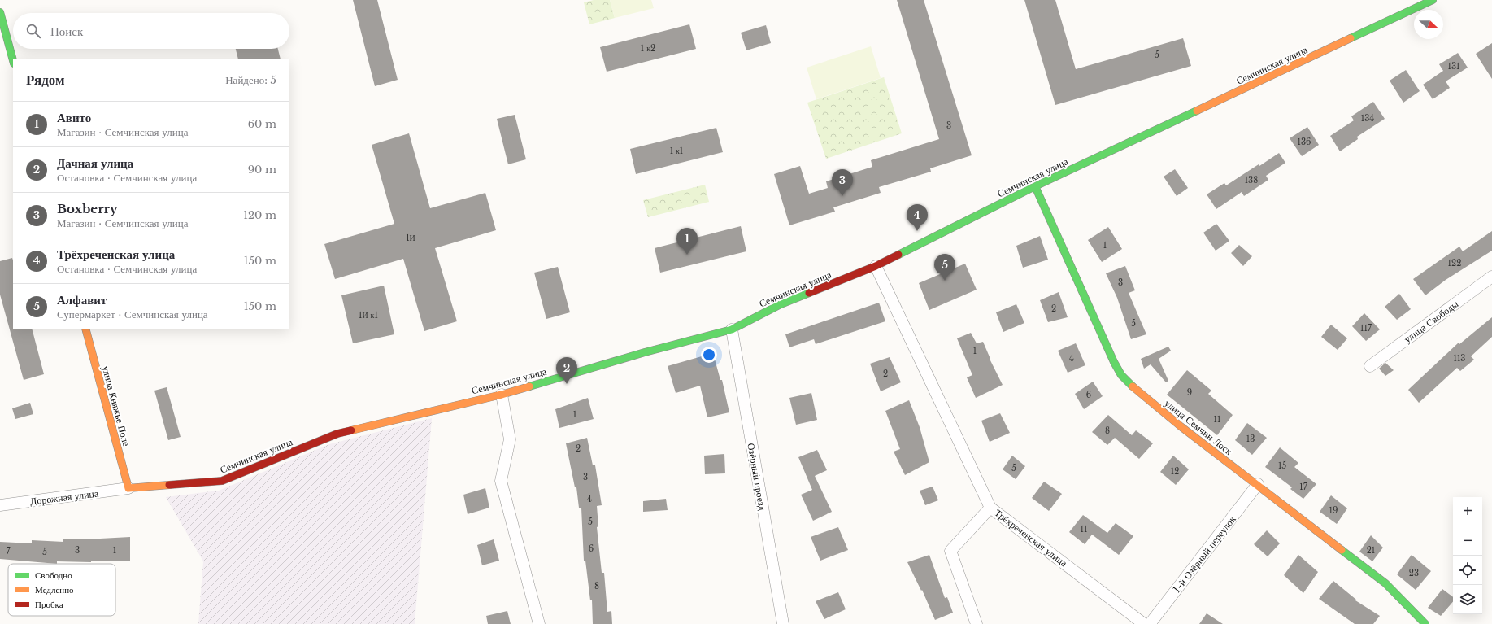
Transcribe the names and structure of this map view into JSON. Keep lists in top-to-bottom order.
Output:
{
  "streets": {
    "street": [
      "Семчинская улица",
      "улица Свободы",
      "улица Княжье Поле",
      "улица Семчин Лоск",
      "Озёрный проезд",
      "Дорожная улица",
      "Трёхреченская улица",
      "1-й Озёрный переулок"
    ]
  },
  "crossings": [
    ["Семчинская улица", "улица Княжье Поле"],
    ["Семчинская улица", "улица Семчин Лоск"],
    ["Семчинская улица", "Озёрный проезд"],
    ["Семчинская улица", "Дорожная улица"],
    ["Семчинская улица", "Трёхреченская улица"],
    ["улица Княжье Поле", "Дорожная улица"],
    ["улица Семчин Лоск", "1-й Озёрный переулок"]
  ],
  "house_numbers": [
    "1 к2",
    "5",
    "131",
    "134",
    "3",
    "136",
    "1 к1",
    "138",
    "1И",
    "1",
    "122",
    "3",
    "2",
    "1И к1",
    "5",
    "117",
    "1",
    "4",
    "113",
    "2",
    "9",
    "6",
    "1",
    "11",
    "8",
    "13",
    "2",
    "15",
    "5",
    "12",
    "3",
    "17",
    "4",
    "19",
    "5",
    "11",
    "6",
    "3",
    "1",
    "21",
    "7",
    "5",
    "23",
    "8"
  ],
  "legend": ["Свободно", "Медленно", "Пробка"],
  "north": "right",
  "page": {
    "search": "Поиск",
    "heading": ["Рядом", "Найдено: 5"],
    "list": [
      {
        "mark": "1",
        "name": "Авито",
        "note": "Магазин · Семчинская улица",
        "value": "60 m"
      },
      {
        "mark": "2",
        "name": "Дачная улица",
        "note": "Остановка · Семчинская улица",
        "value": "90 m"
      },
      {
        "mark": "3",
        "name": "Boxberry",
        "note": "Магазин · Семчинская улица",
        "value": "120 m"
      },
      {
        "mark": "4",
        "name": "Трёхреченская улица",
        "note": "Остановка · Семчинская улица",
        "value": "150 m"
      },
      {
        "mark": "5",
        "name": "Алфавит",
        "note": "Супермаркет · Семчинская улица",
        "value": "150 m"
      }
    ],
    "pins": [
      "3",
      "4",
      "1",
      "5",
      "2"
    ],
    "map_buttons": ["+", "−"]
  }
}
